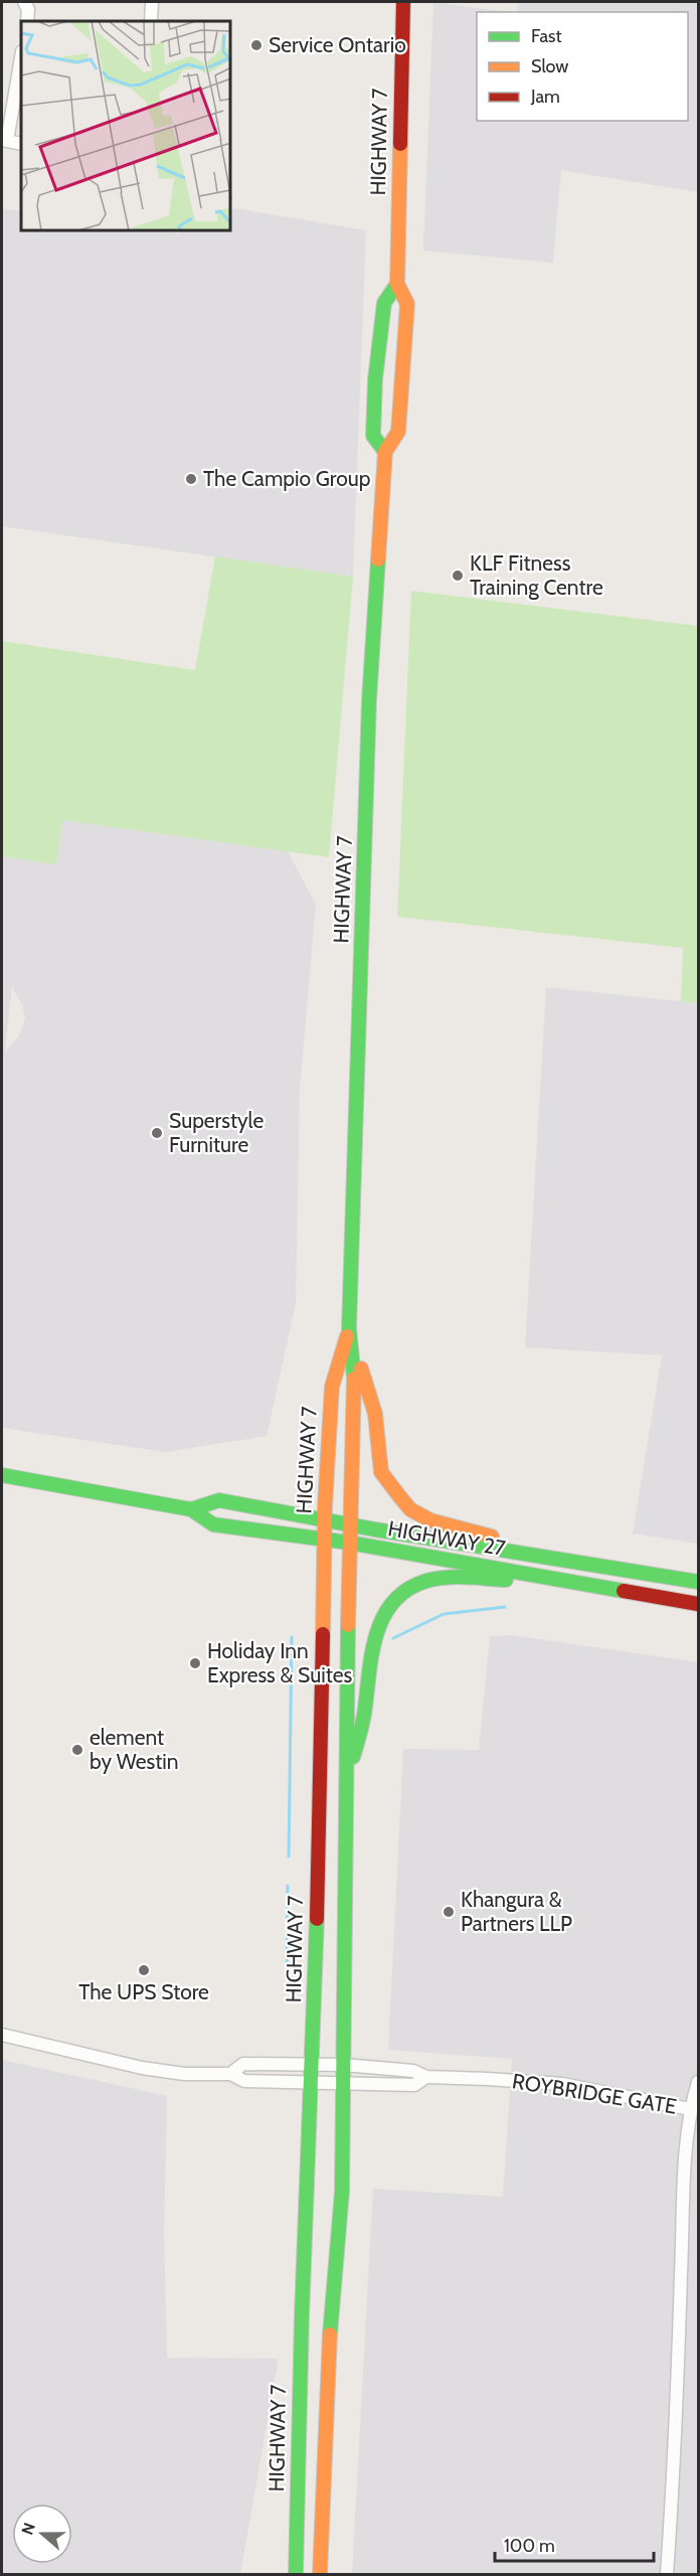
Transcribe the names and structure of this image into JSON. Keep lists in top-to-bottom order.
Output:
{
  "streets": {
    "main road": ["HIGHWAY 7", "HIGHWAY 27"],
    "street": ["ROYBRIDGE GATE"]
  },
  "crossings": [
    ["HIGHWAY 7", "HIGHWAY 27"],
    ["HIGHWAY 7", "ROYBRIDGE GATE"]
  ],
  "places": [
    "Service Ontario",
    "The Campio Group",
    "KLF Fitness Training Centre",
    "Superstyle Furniture",
    "Holiday Inn Express & Suites",
    "element by Westin",
    "Khangura & Partners LLP",
    "The UPS Store"
  ],
  "legend": ["Fast", "Slow", "Jam"],
  "scale_bar": "100 m",
  "north": "left"
}
